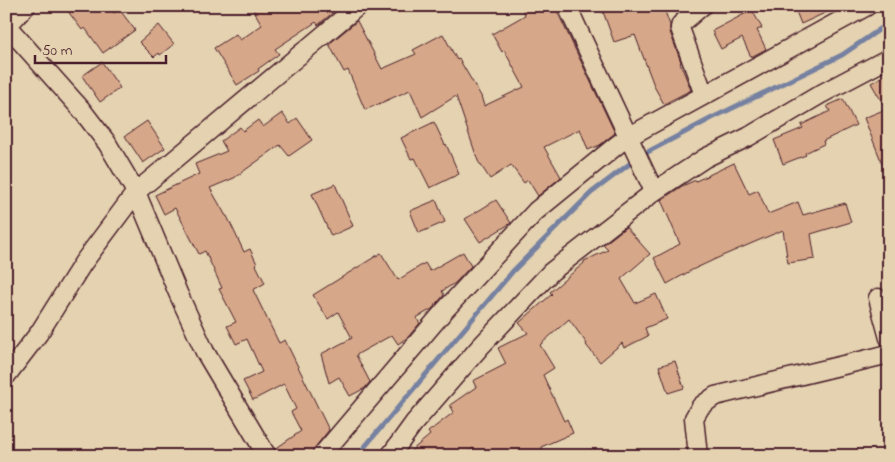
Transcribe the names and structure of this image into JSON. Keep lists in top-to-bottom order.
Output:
{
  "scale_bar": "50 m"
}
